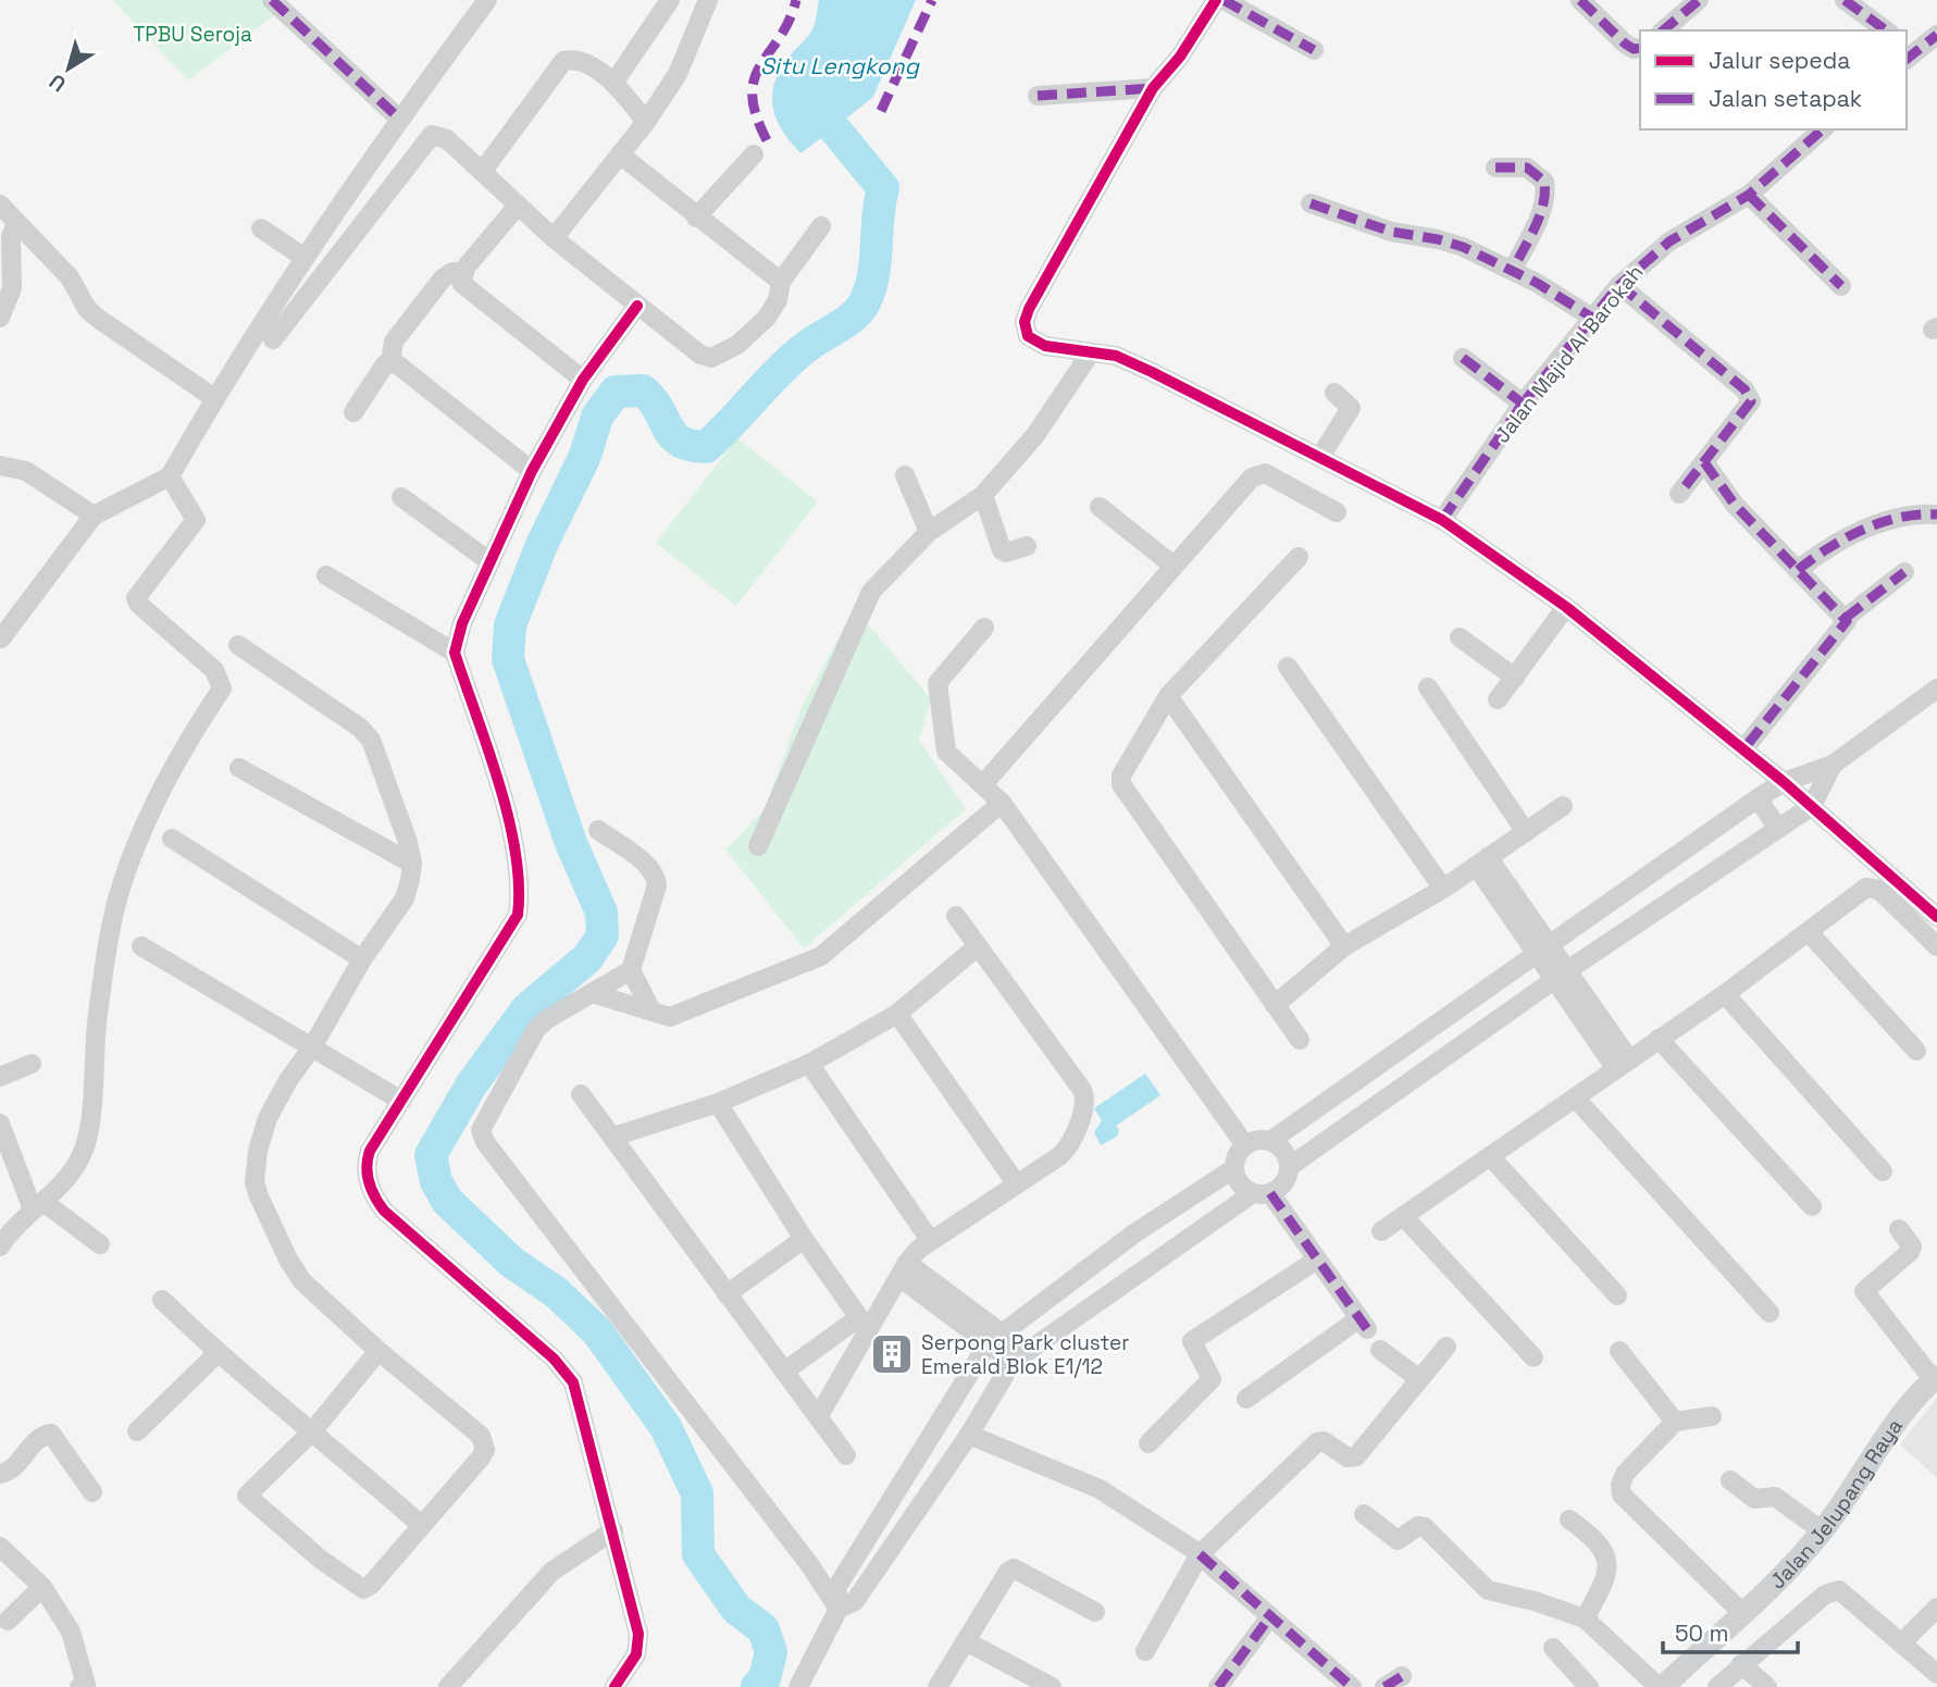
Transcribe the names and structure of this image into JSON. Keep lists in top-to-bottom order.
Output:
{
  "streets": {
    "street": ["Jalan Majid Al Barokah", "Jalan Jelupang Raya"]
  },
  "water": ["Situ Lengkong"],
  "parks": ["TPBU Seroja"],
  "places": {
    "building": ["Serpong Park cluster Emerald Blok E1/12"]
  },
  "legend": ["Jalur sepeda", "Jalan setapak"],
  "scale_bar": "50 m",
  "north": "bottom left"
}
